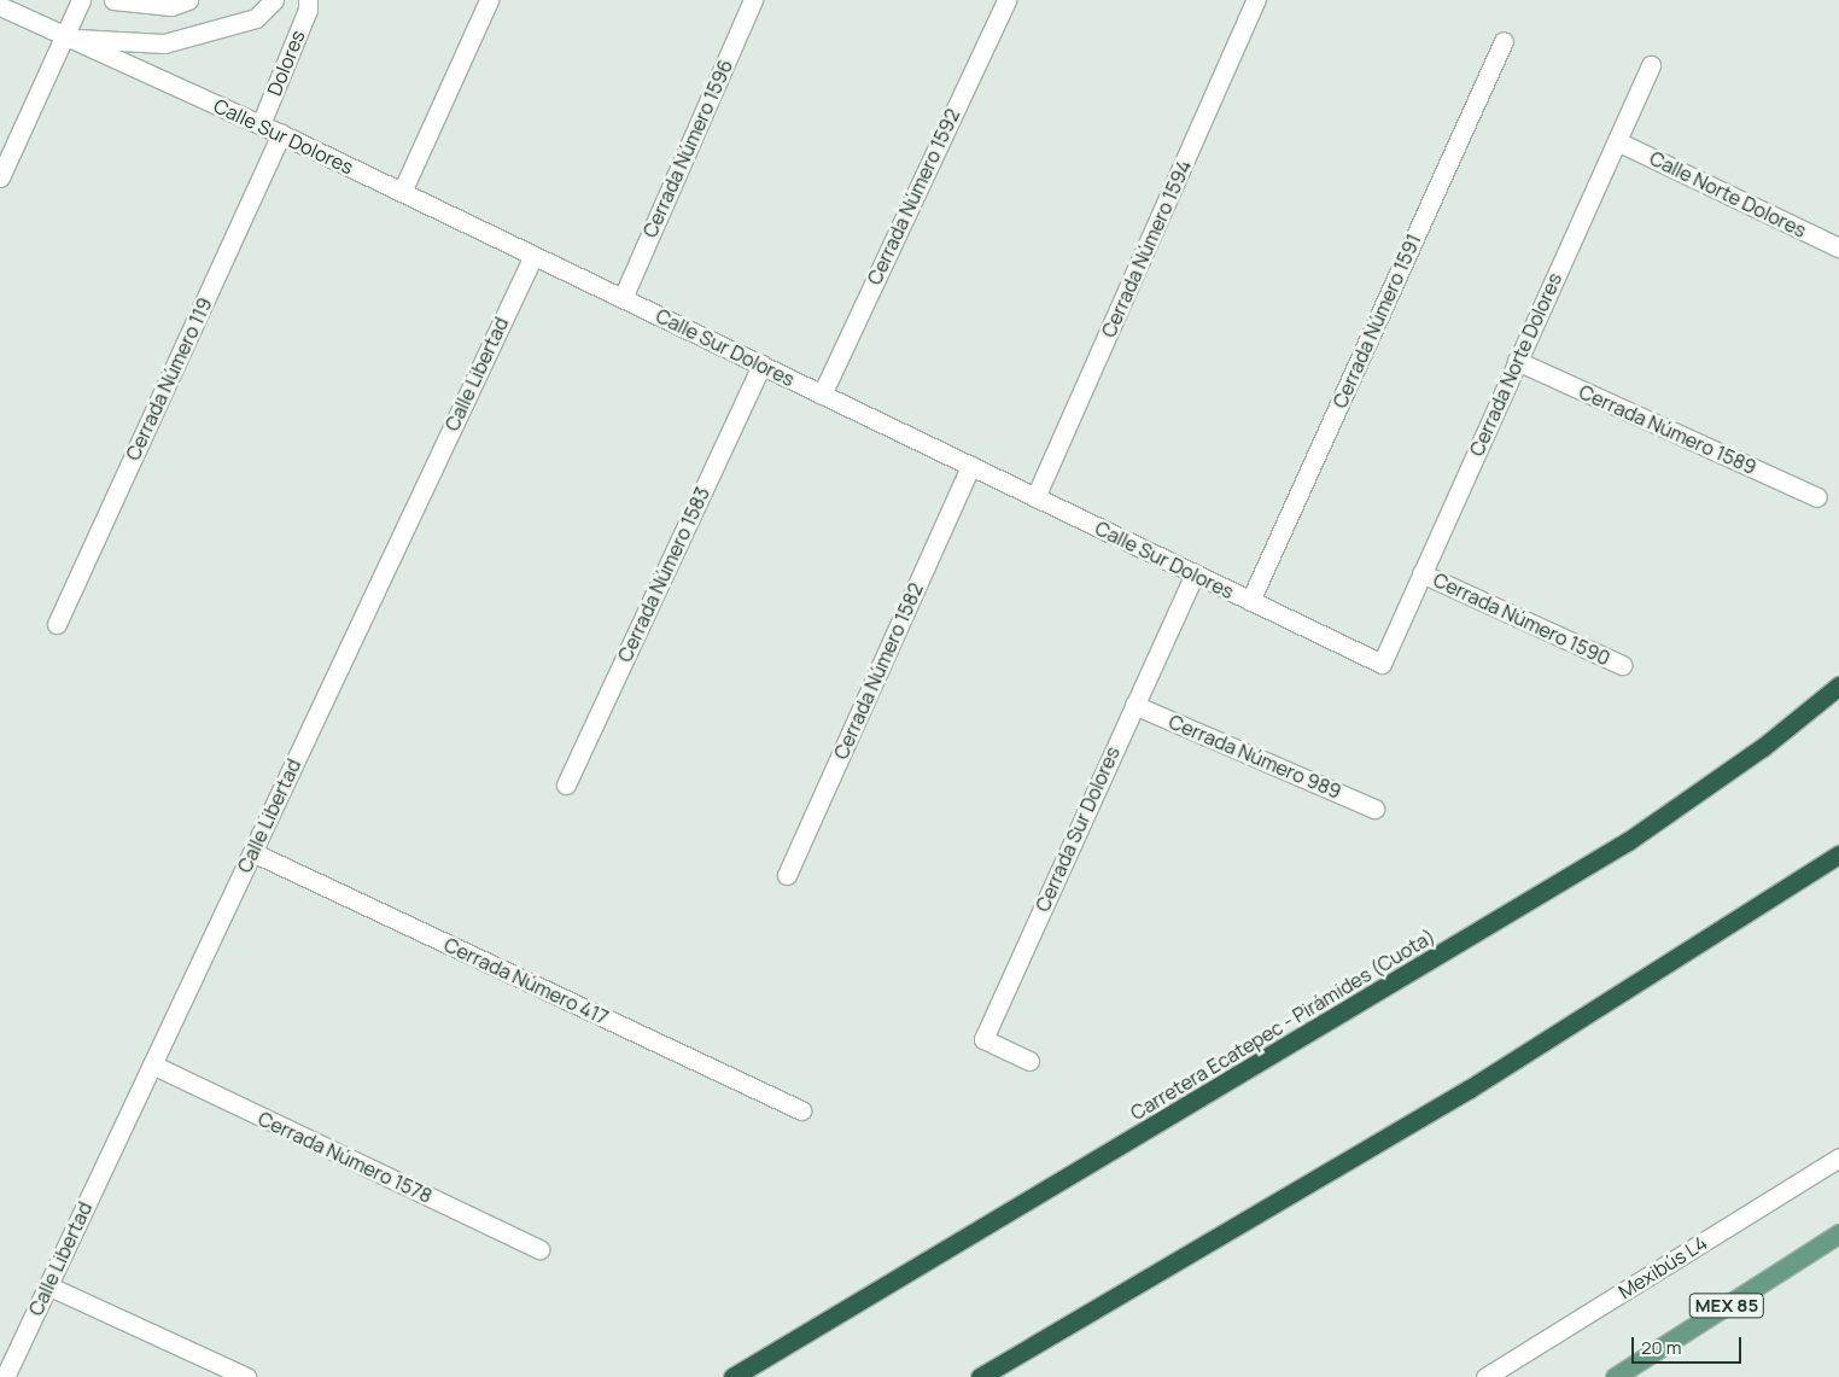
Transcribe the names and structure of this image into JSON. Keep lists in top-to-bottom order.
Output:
{
  "streets": {
    "highway": ["Carretera Ecatepec - Pirámides (Cuota)"],
    "main road": ["MEX 85"],
    "street": [
      "Dolores",
      "Calle Sur Dolores",
      "Cerrada Número 1596",
      "Calle Norte Dolores",
      "Cerrada Número 1592",
      "Cerrada Número 1594",
      "Cerrada Número 1591",
      "Cerrada Norte Dolores",
      "Calle Libertad",
      "Cerrada Número 119",
      "Cerrada Número 1589",
      "Cerrada Número 1583",
      "Cerrada Número 1590",
      "Cerrada Número 1582",
      "Cerrada Número 989",
      "Cerrada Sur Dolores",
      "Cerrada Número 417",
      "Cerrada Número 1578",
      "Mexibús L4"
    ]
  },
  "crossings": [
    ["Dolores", "Calle Sur Dolores"],
    ["Calle Sur Dolores", "Cerrada Número 1596"],
    ["Calle Sur Dolores", "Cerrada Número 1592"],
    ["Calle Sur Dolores", "Cerrada Número 1594"],
    ["Calle Sur Dolores", "Cerrada Número 1591"],
    ["Calle Sur Dolores", "Cerrada Norte Dolores"],
    ["Calle Sur Dolores", "Calle Libertad"],
    ["Calle Sur Dolores", "Cerrada Número 119"],
    ["Calle Sur Dolores", "Cerrada Número 1583"],
    ["Calle Sur Dolores", "Cerrada Número 1582"],
    ["Calle Sur Dolores", "Cerrada Sur Dolores"],
    ["Calle Norte Dolores", "Cerrada Norte Dolores"],
    ["Cerrada Norte Dolores", "Cerrada Número 1589"],
    ["Cerrada Norte Dolores", "Cerrada Número 1590"],
    ["Calle Libertad", "Cerrada Número 417"],
    ["Calle Libertad", "Cerrada Número 1578"],
    ["Cerrada Número 989", "Cerrada Sur Dolores"]
  ],
  "scale_bar": "20 m"
}
